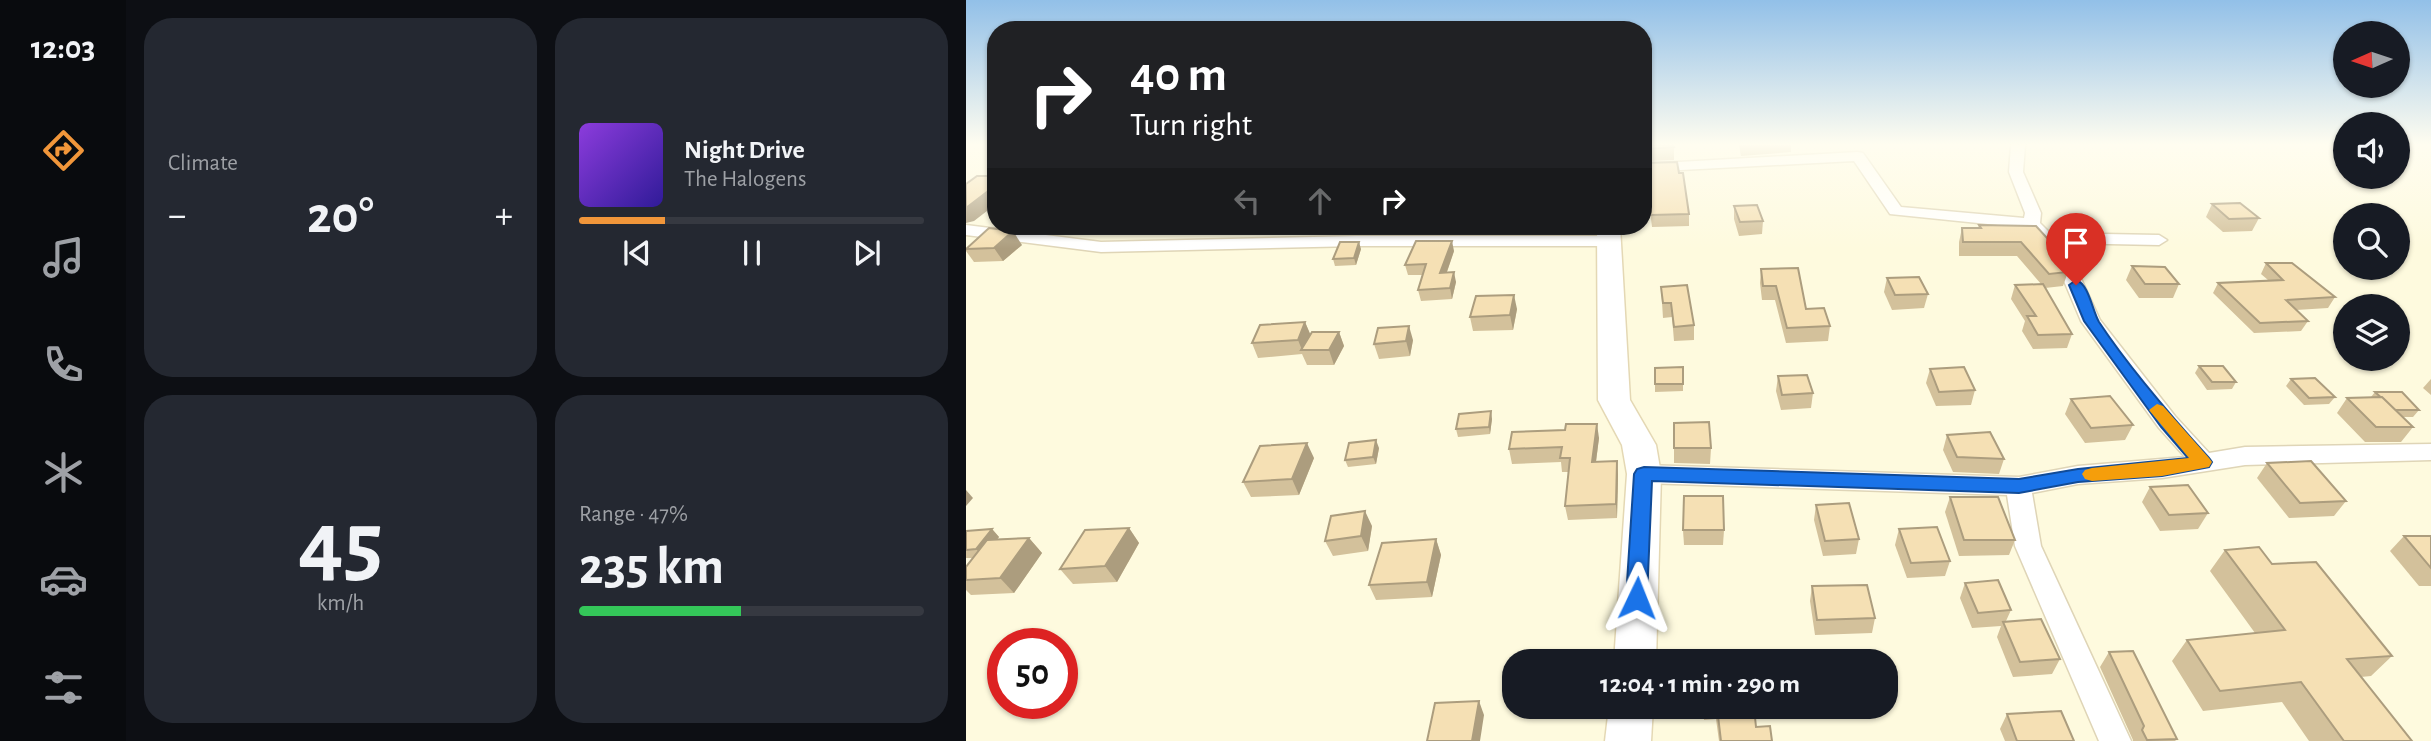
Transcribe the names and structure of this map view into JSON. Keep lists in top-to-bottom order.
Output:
{
  "north": "left",
  "page": {
    "tabs": "12:03",
    "tile": [
      "Climate",
      ["45", "km/h"],
      ["Range · 47%", "235 km"]
    ],
    "turn": ["40 m", "Turn right"],
    "song": ["Night Drive", "The Halogens"],
    "heat": ["−", "20°", "+"],
    "limit": "50",
    "trip": "12:04 · 1 min · 290 m"
  }
}
